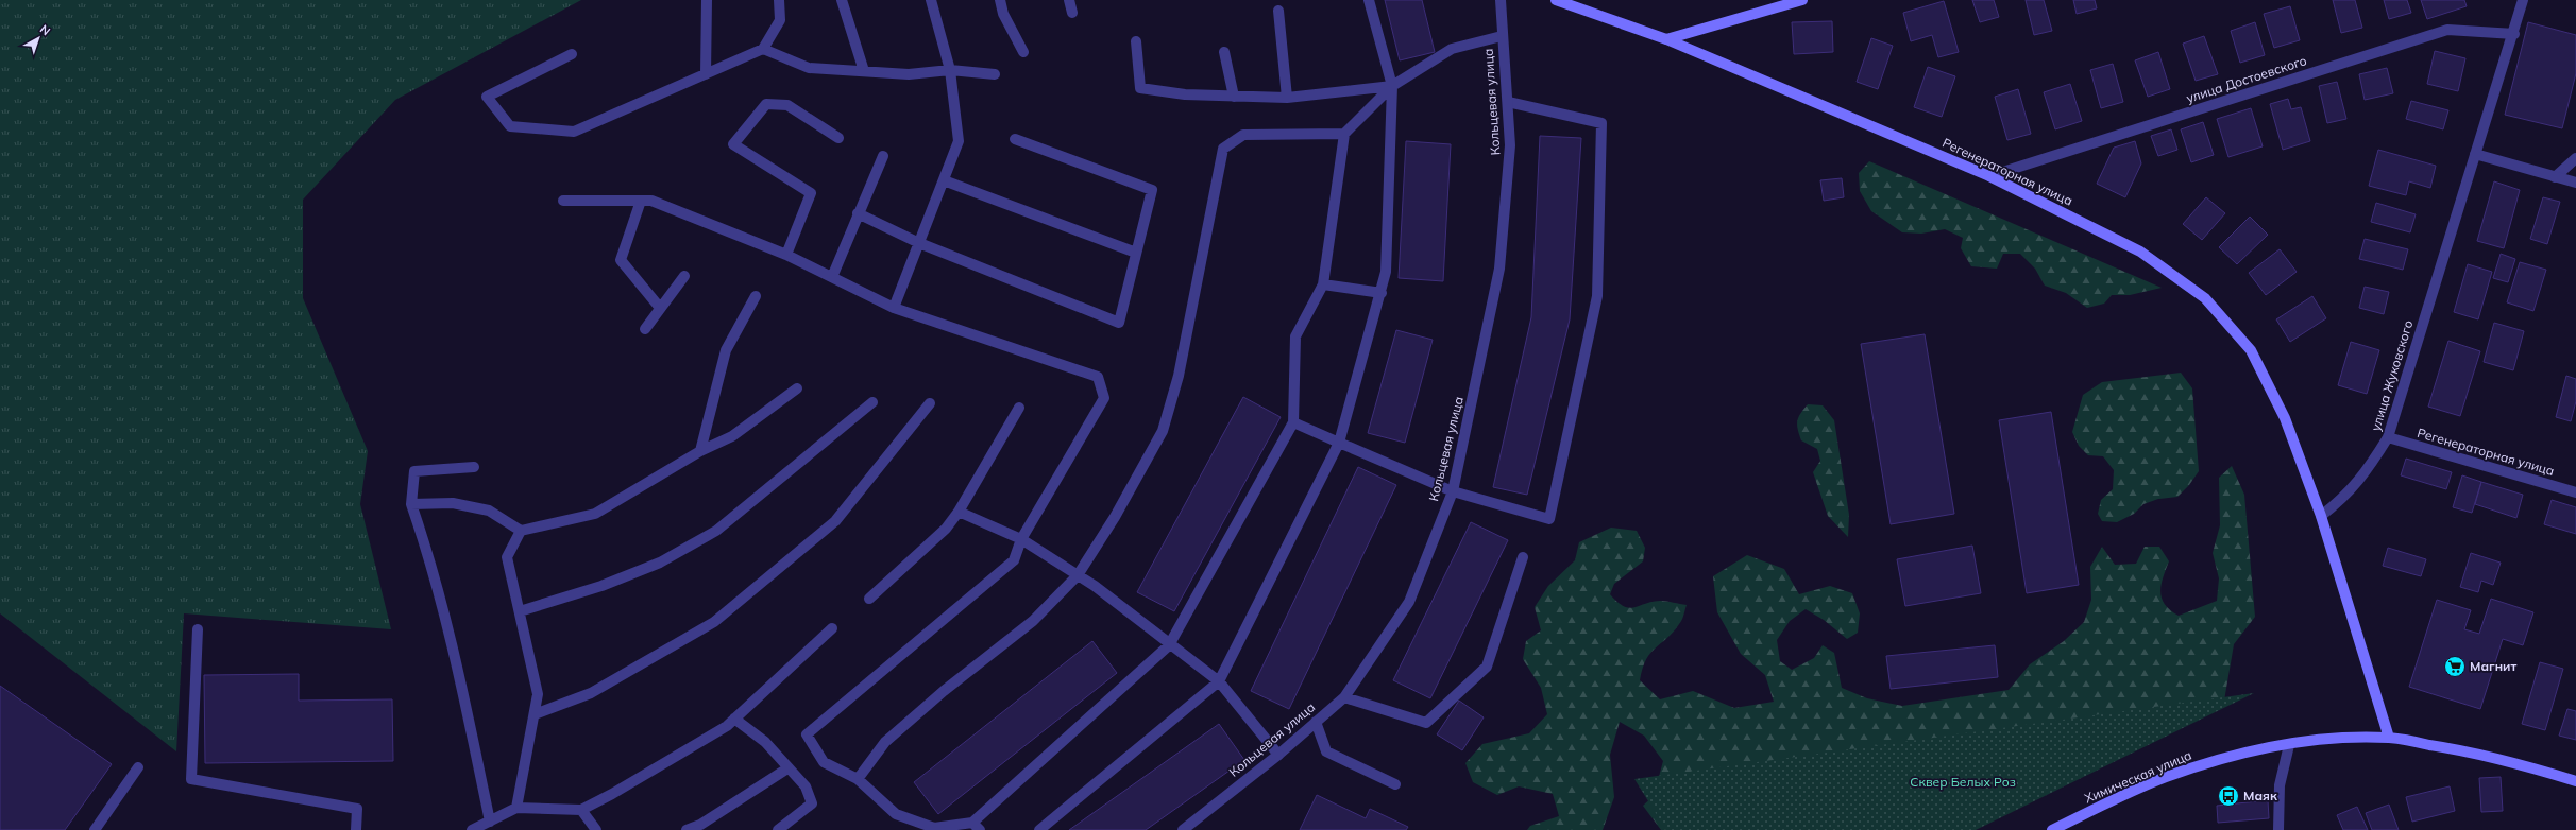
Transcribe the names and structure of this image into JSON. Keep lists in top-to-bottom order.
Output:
{
  "streets": {
    "street": [
      "улица Достоевского",
      "Кольцевая улица",
      "Регенераторная улица",
      "улица Жуковского",
      "Химическая улица"
    ]
  },
  "crossings": [
    ["улица Достоевского", "Регенераторная улица"],
    ["улица Достоевского", "улица Жуковского"],
    ["Регенераторная улица", "улица Жуковского"]
  ],
  "parks": ["Сквер Белых Роз"],
  "places": {
    "supermarket": ["Магнит"],
    "bus stop": ["Маяк"]
  },
  "north": "top right"
}
